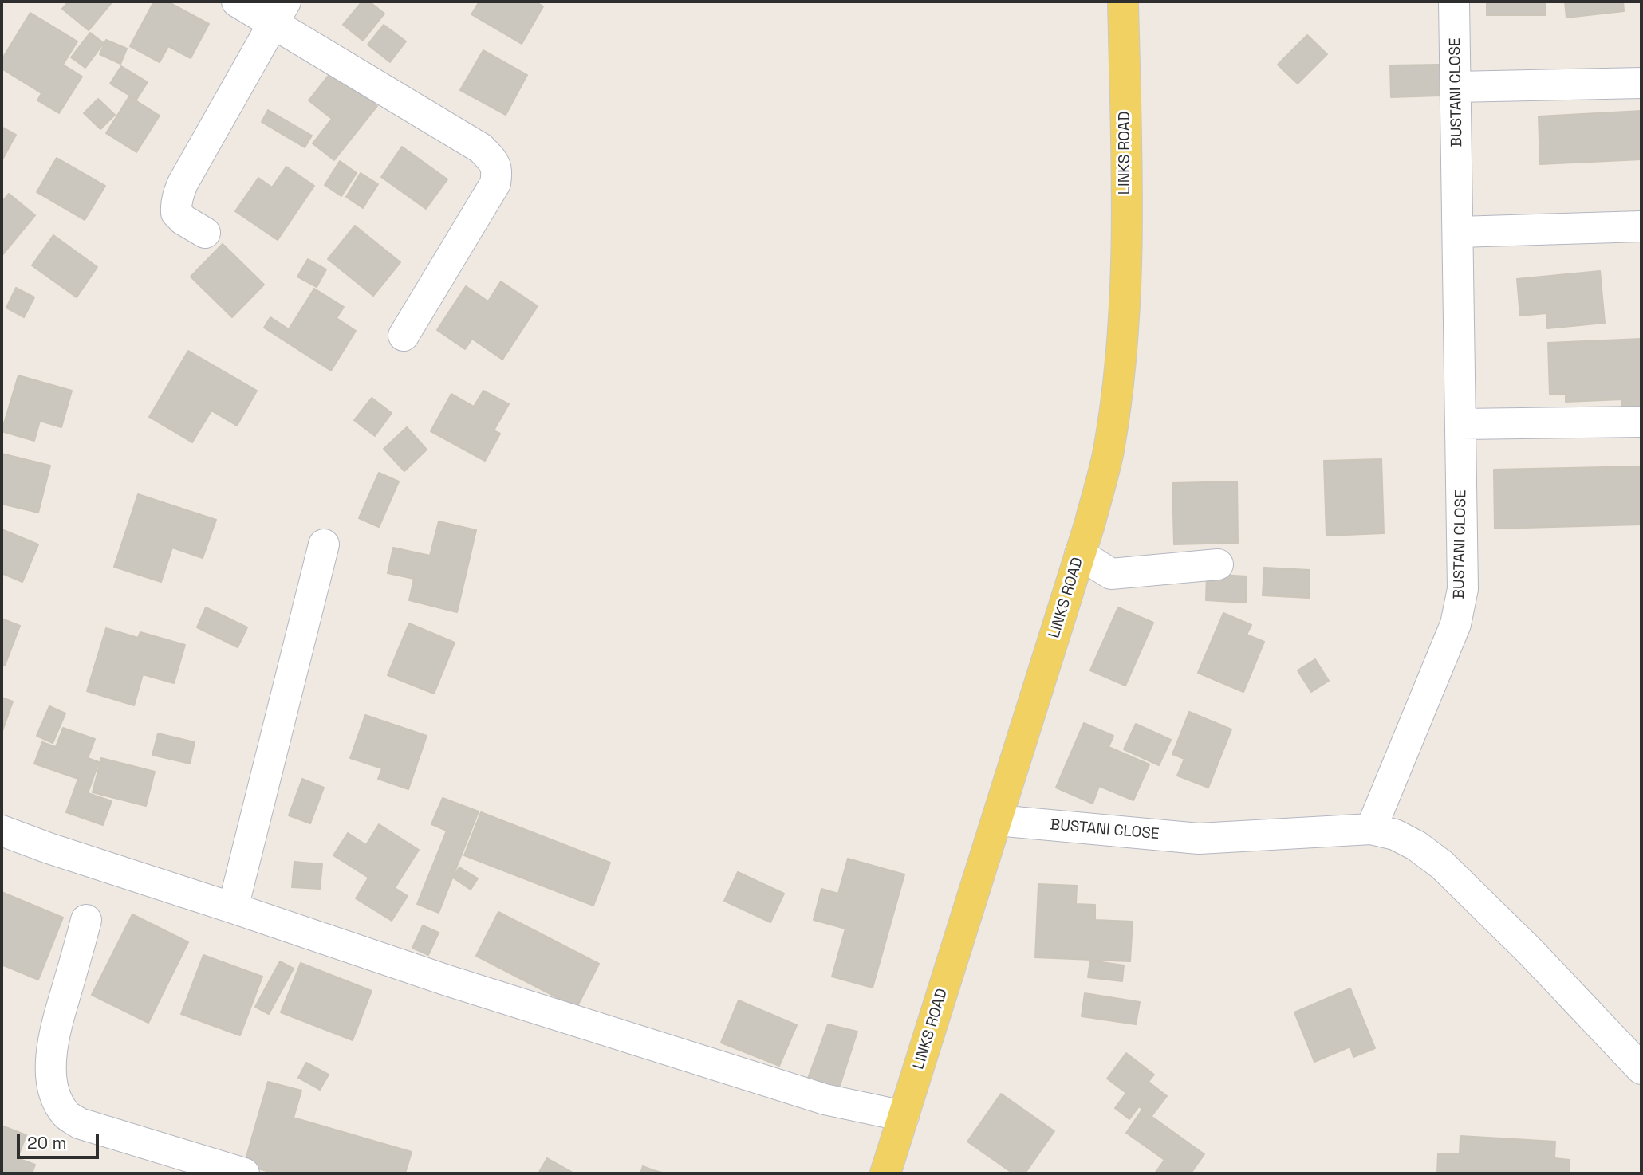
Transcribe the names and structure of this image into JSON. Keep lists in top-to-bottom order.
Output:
{
  "streets": {
    "main road": ["LINKS ROAD"],
    "street": ["BUSTANI CLOSE"]
  },
  "crossings": [
    ["BUSTANI CLOSE", "LINKS ROAD"]
  ],
  "scale_bar": "20 m"
}
